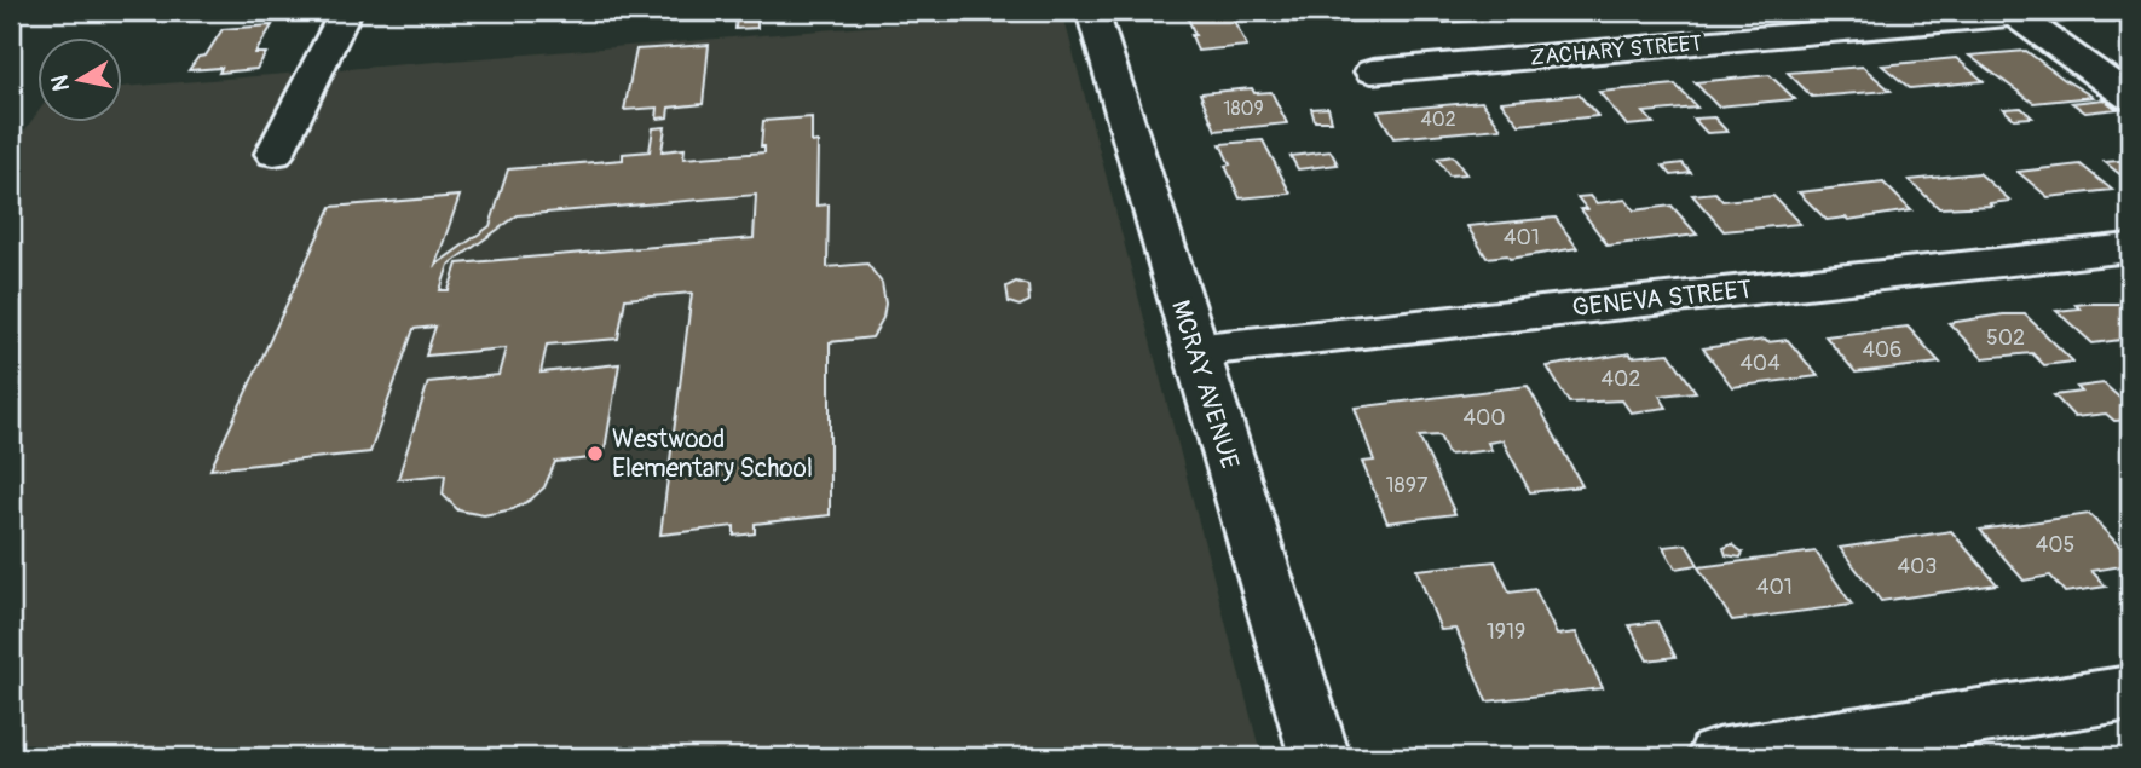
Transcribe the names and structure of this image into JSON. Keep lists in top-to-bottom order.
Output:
{
  "streets": {
    "street": ["ZACHARY STREET", "GENEVA STREET", "MCRAY AVENUE"]
  },
  "crossings": [
    ["GENEVA STREET", "MCRAY AVENUE"]
  ],
  "places": ["Westwood Elementary School"],
  "house_numbers": [
    "1809",
    "402",
    "401",
    "502",
    "406",
    "404",
    "402",
    "400",
    "1897",
    "405",
    "403",
    "401",
    "1919"
  ],
  "north": "left"
}
